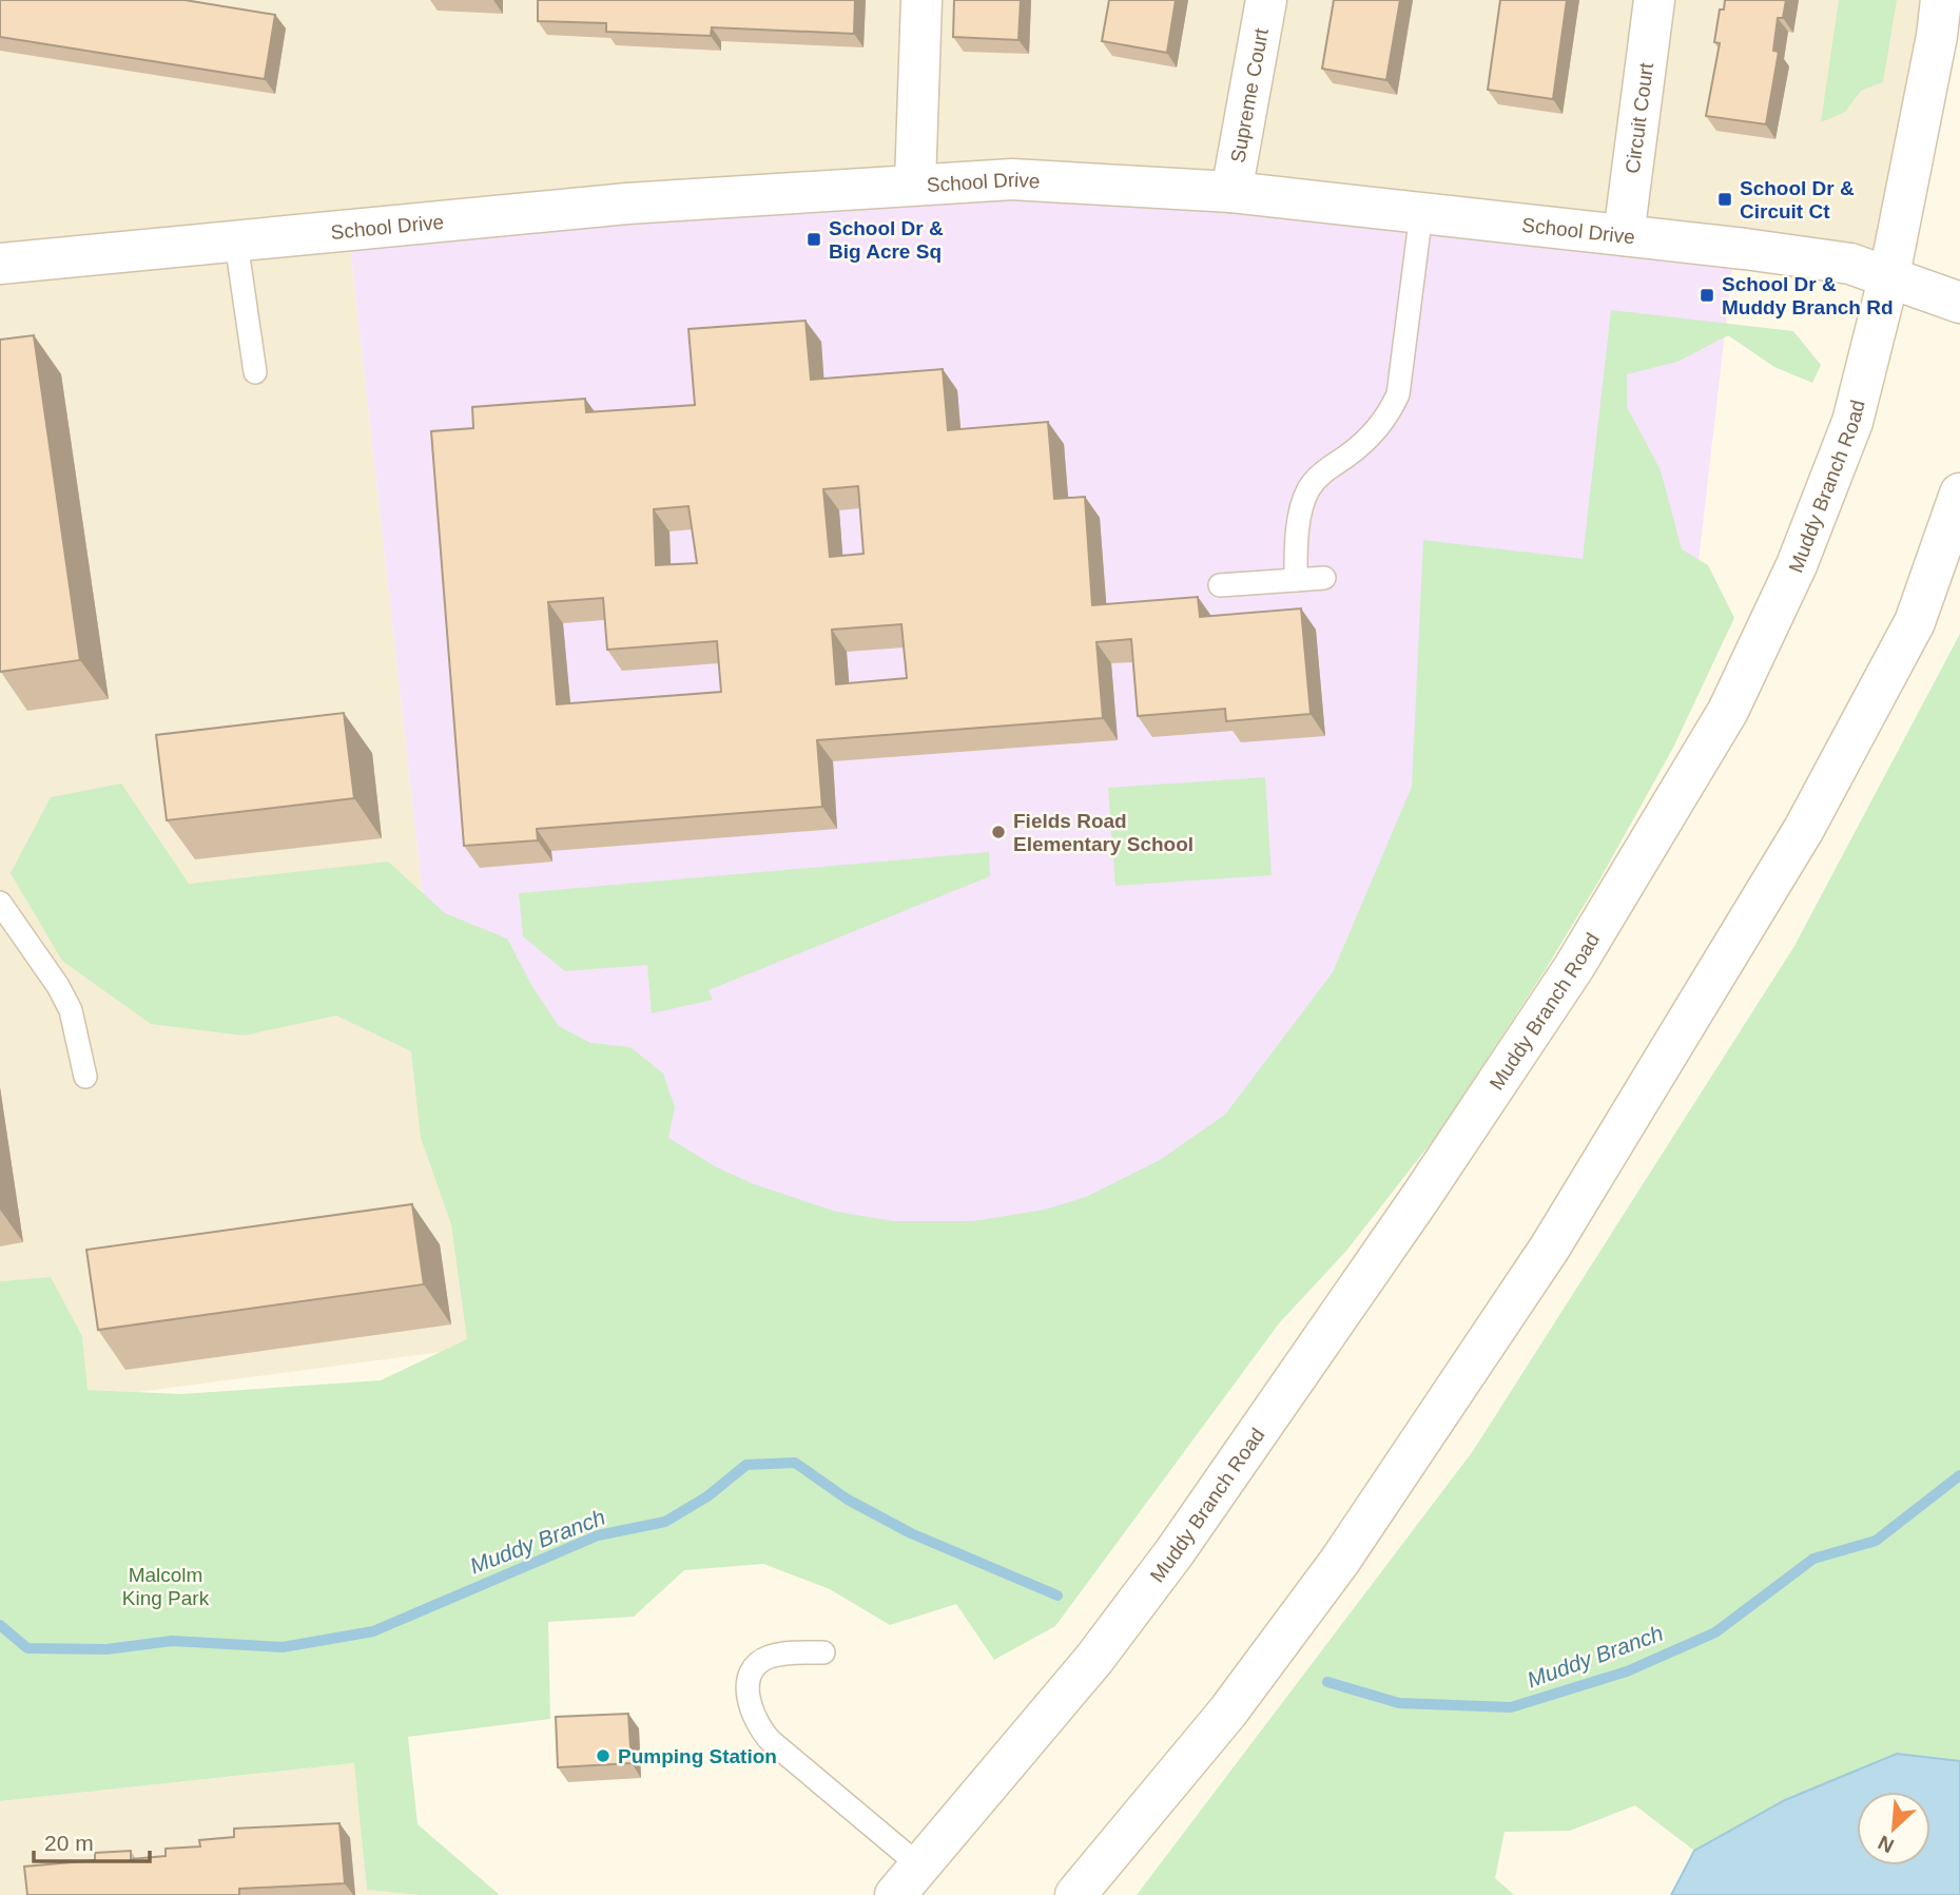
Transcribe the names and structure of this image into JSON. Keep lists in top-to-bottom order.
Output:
{
  "streets": {
    "main road": [
      "Supreme Court",
      "Circuit Court",
      "School Drive",
      "Muddy Branch Road"
    ]
  },
  "crossings": [
    ["Supreme Court", "School Drive"],
    ["Circuit Court", "School Drive"],
    ["School Drive", "Muddy Branch Road"]
  ],
  "water": ["Muddy Branch"],
  "parks": ["Malcolm King Park"],
  "places": {
    "transit": ["School Dr & Circuit Ct", "School Dr & Big Acre Sq", "School Dr & Muddy Branch Rd"],
    "other": ["Fields Road Elementary School", "Pumping Station"]
  },
  "scale_bar": "20 m",
  "north": "bottom left"
}
